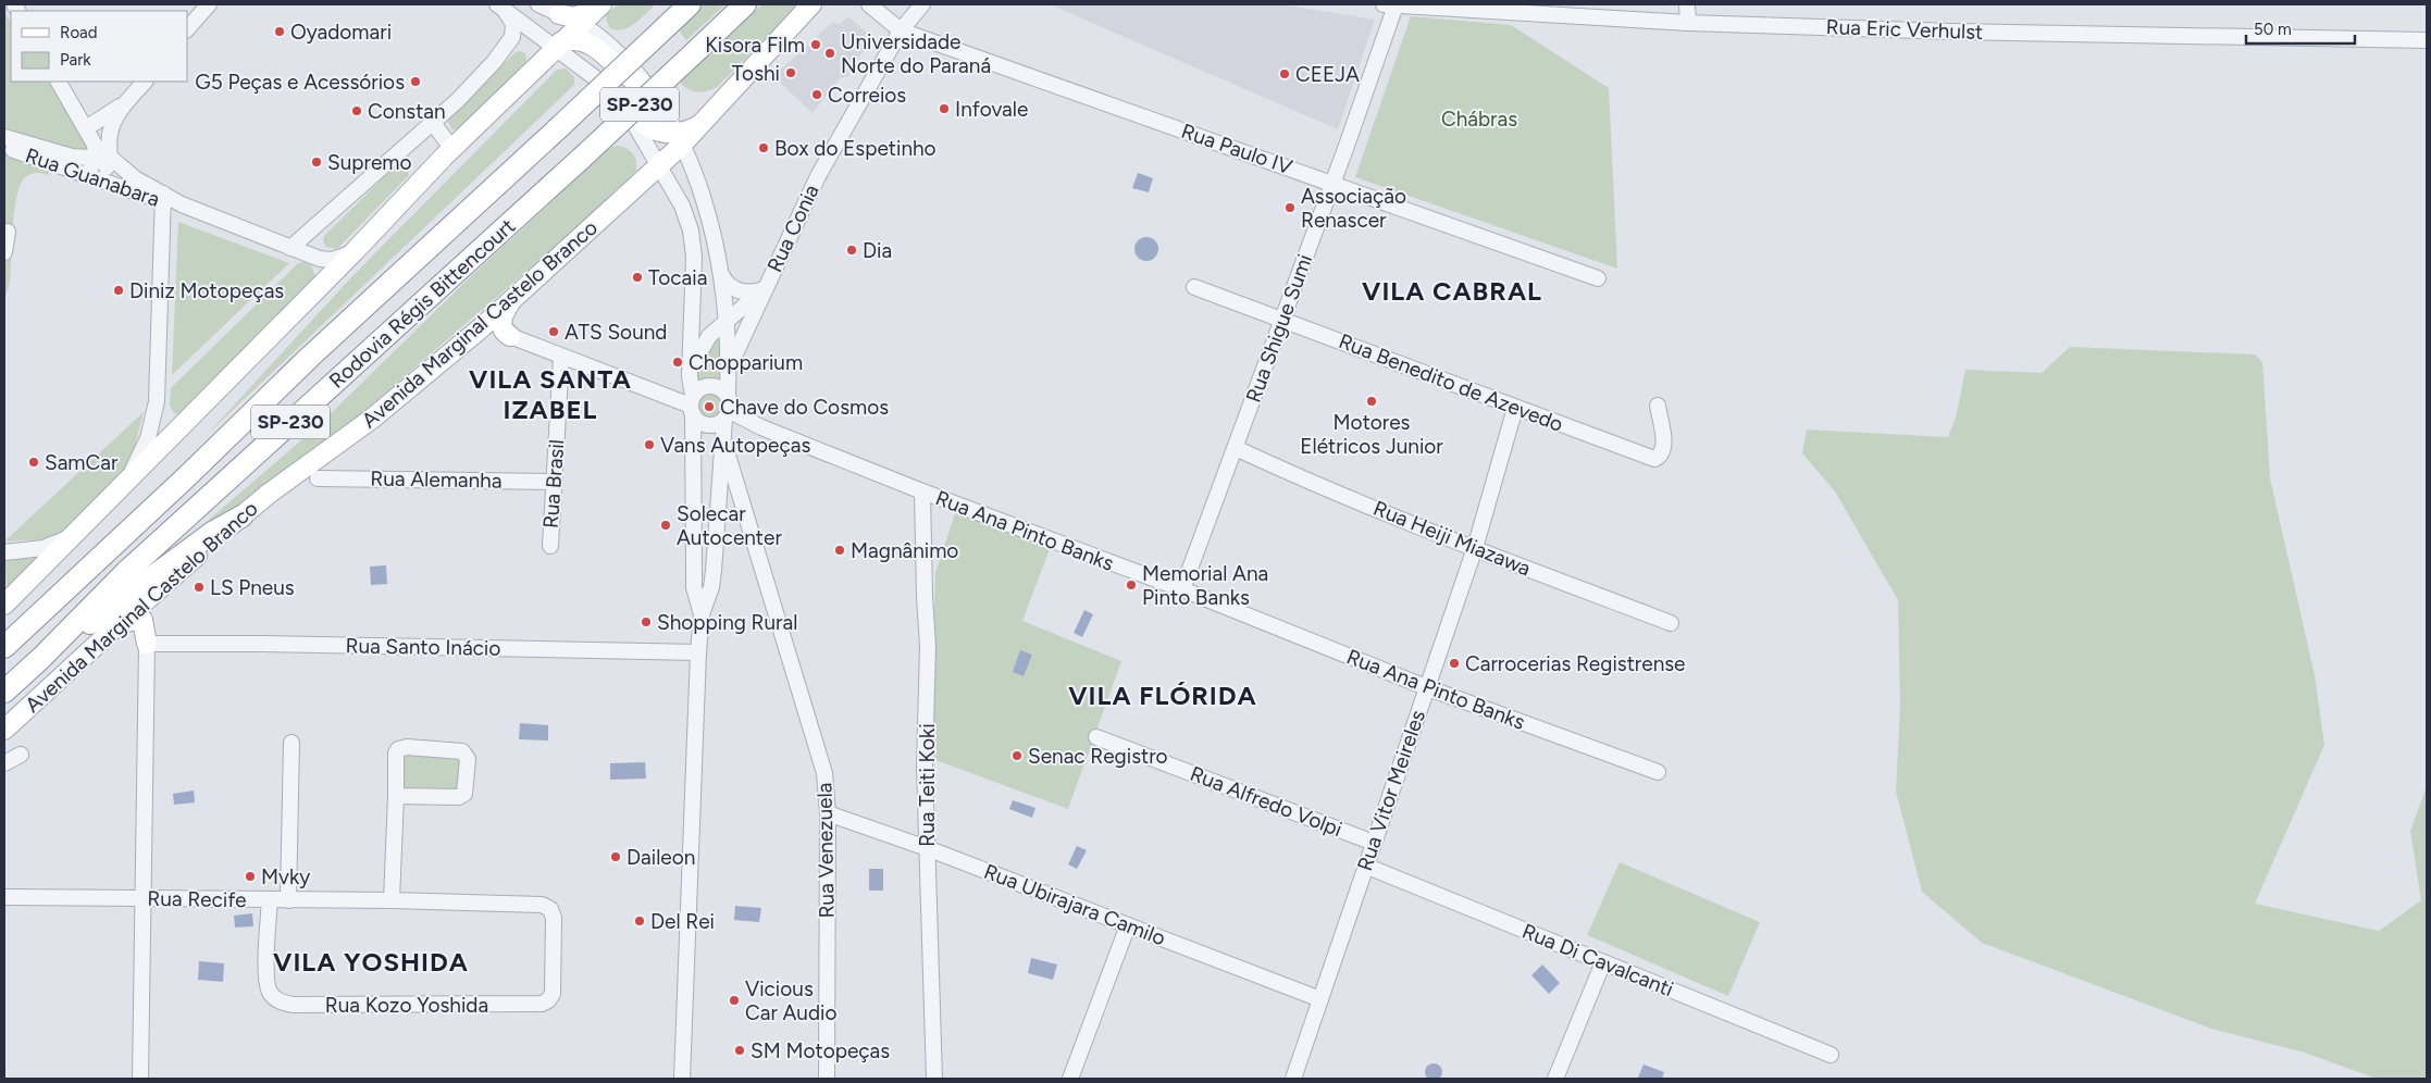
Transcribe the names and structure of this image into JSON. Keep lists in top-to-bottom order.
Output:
{
  "streets": {
    "highway": ["SP-230", "Rodovia Régis Bittencourt"],
    "main road": ["Avenida Marginal Castelo Branco"],
    "street": [
      "Rua Eric Verhulst",
      "Rua Paulo IV",
      "Rua Guanabara",
      "Rua Conia",
      "Rua Shigue Sumi",
      "Rua Benedito de Azevedo",
      "Rua Alemanha",
      "Rua Brasil",
      "Rua Ana Pinto Banks",
      "Rua Heiji Miazawa",
      "Rua Santo Inácio",
      "Rua Teiti Koki",
      "Rua Vitor Meireles",
      "Rua Alfredo Volpi",
      "Rua Venezuela",
      "Rua Recife",
      "Rua Ubirajara Camilo",
      "Rua Di Cavalcanti",
      "Rua Kozo Yoshida"
    ]
  },
  "crossings": [
    ["Rua Eric Verhulst", "Rua Shigue Sumi"],
    ["Rua Paulo IV", "Rua Conia"],
    ["Rua Paulo IV", "Rua Shigue Sumi"],
    ["Rua Shigue Sumi", "Rua Benedito de Azevedo"],
    ["Rua Shigue Sumi", "Rua Ana Pinto Banks"],
    ["Rua Shigue Sumi", "Rua Heiji Miazawa"],
    ["Rua Benedito de Azevedo", "Rua Vitor Meireles"],
    ["Rua Alemanha", "Rua Brasil"],
    ["Rua Ana Pinto Banks", "Rua Teiti Koki"],
    ["Rua Ana Pinto Banks", "Rua Vitor Meireles"],
    ["Rua Heiji Miazawa", "Rua Vitor Meireles"],
    ["Rua Teiti Koki", "Rua Ubirajara Camilo"],
    ["Rua Vitor Meireles", "Rua Alfredo Volpi"],
    ["Rua Vitor Meireles", "Rua Ubirajara Camilo"],
    ["Rua Vitor Meireles", "Rua Di Cavalcanti"],
    ["Rua Venezuela", "Rua Ubirajara Camilo"],
    ["Rua Recife", "Rua Kozo Yoshida"]
  ],
  "districts": [
    "VILA CABRAL",
    "VILA SANTA IZABEL",
    "VILA FLÓRIDA",
    "VILA YOSHIDA"
  ],
  "parks": ["Chábras"],
  "places": [
    "Oyadomari",
    "Kisora Film",
    "Universidade Norte do Paraná",
    "Toshi",
    "CEEJA",
    "G5 Peças e Acessórios",
    "Correios",
    "Infovale",
    "Constan",
    "Box do Espetinho",
    "Supremo",
    "Associação Renascer",
    "Dia",
    "Tocaia",
    "Diniz Motopeças",
    "ATS Sound",
    "Chopparium",
    "Motores Elétricos Junior",
    "Chave do Cosmos",
    "Vans Autopeças",
    "SamCar",
    "Solecar Autocenter",
    "Magnânimo",
    "Memorial Ana Pinto Banks",
    "LS Pneus",
    "Shopping Rural",
    "Carrocerias Registrense",
    "Senac Registro",
    "Daileon",
    "Mvky",
    "Del Rei",
    "Vicious Car Audio",
    "SM Motopeças"
  ],
  "legend": ["Road", "Park"],
  "scale_bar": "50 m"
}
